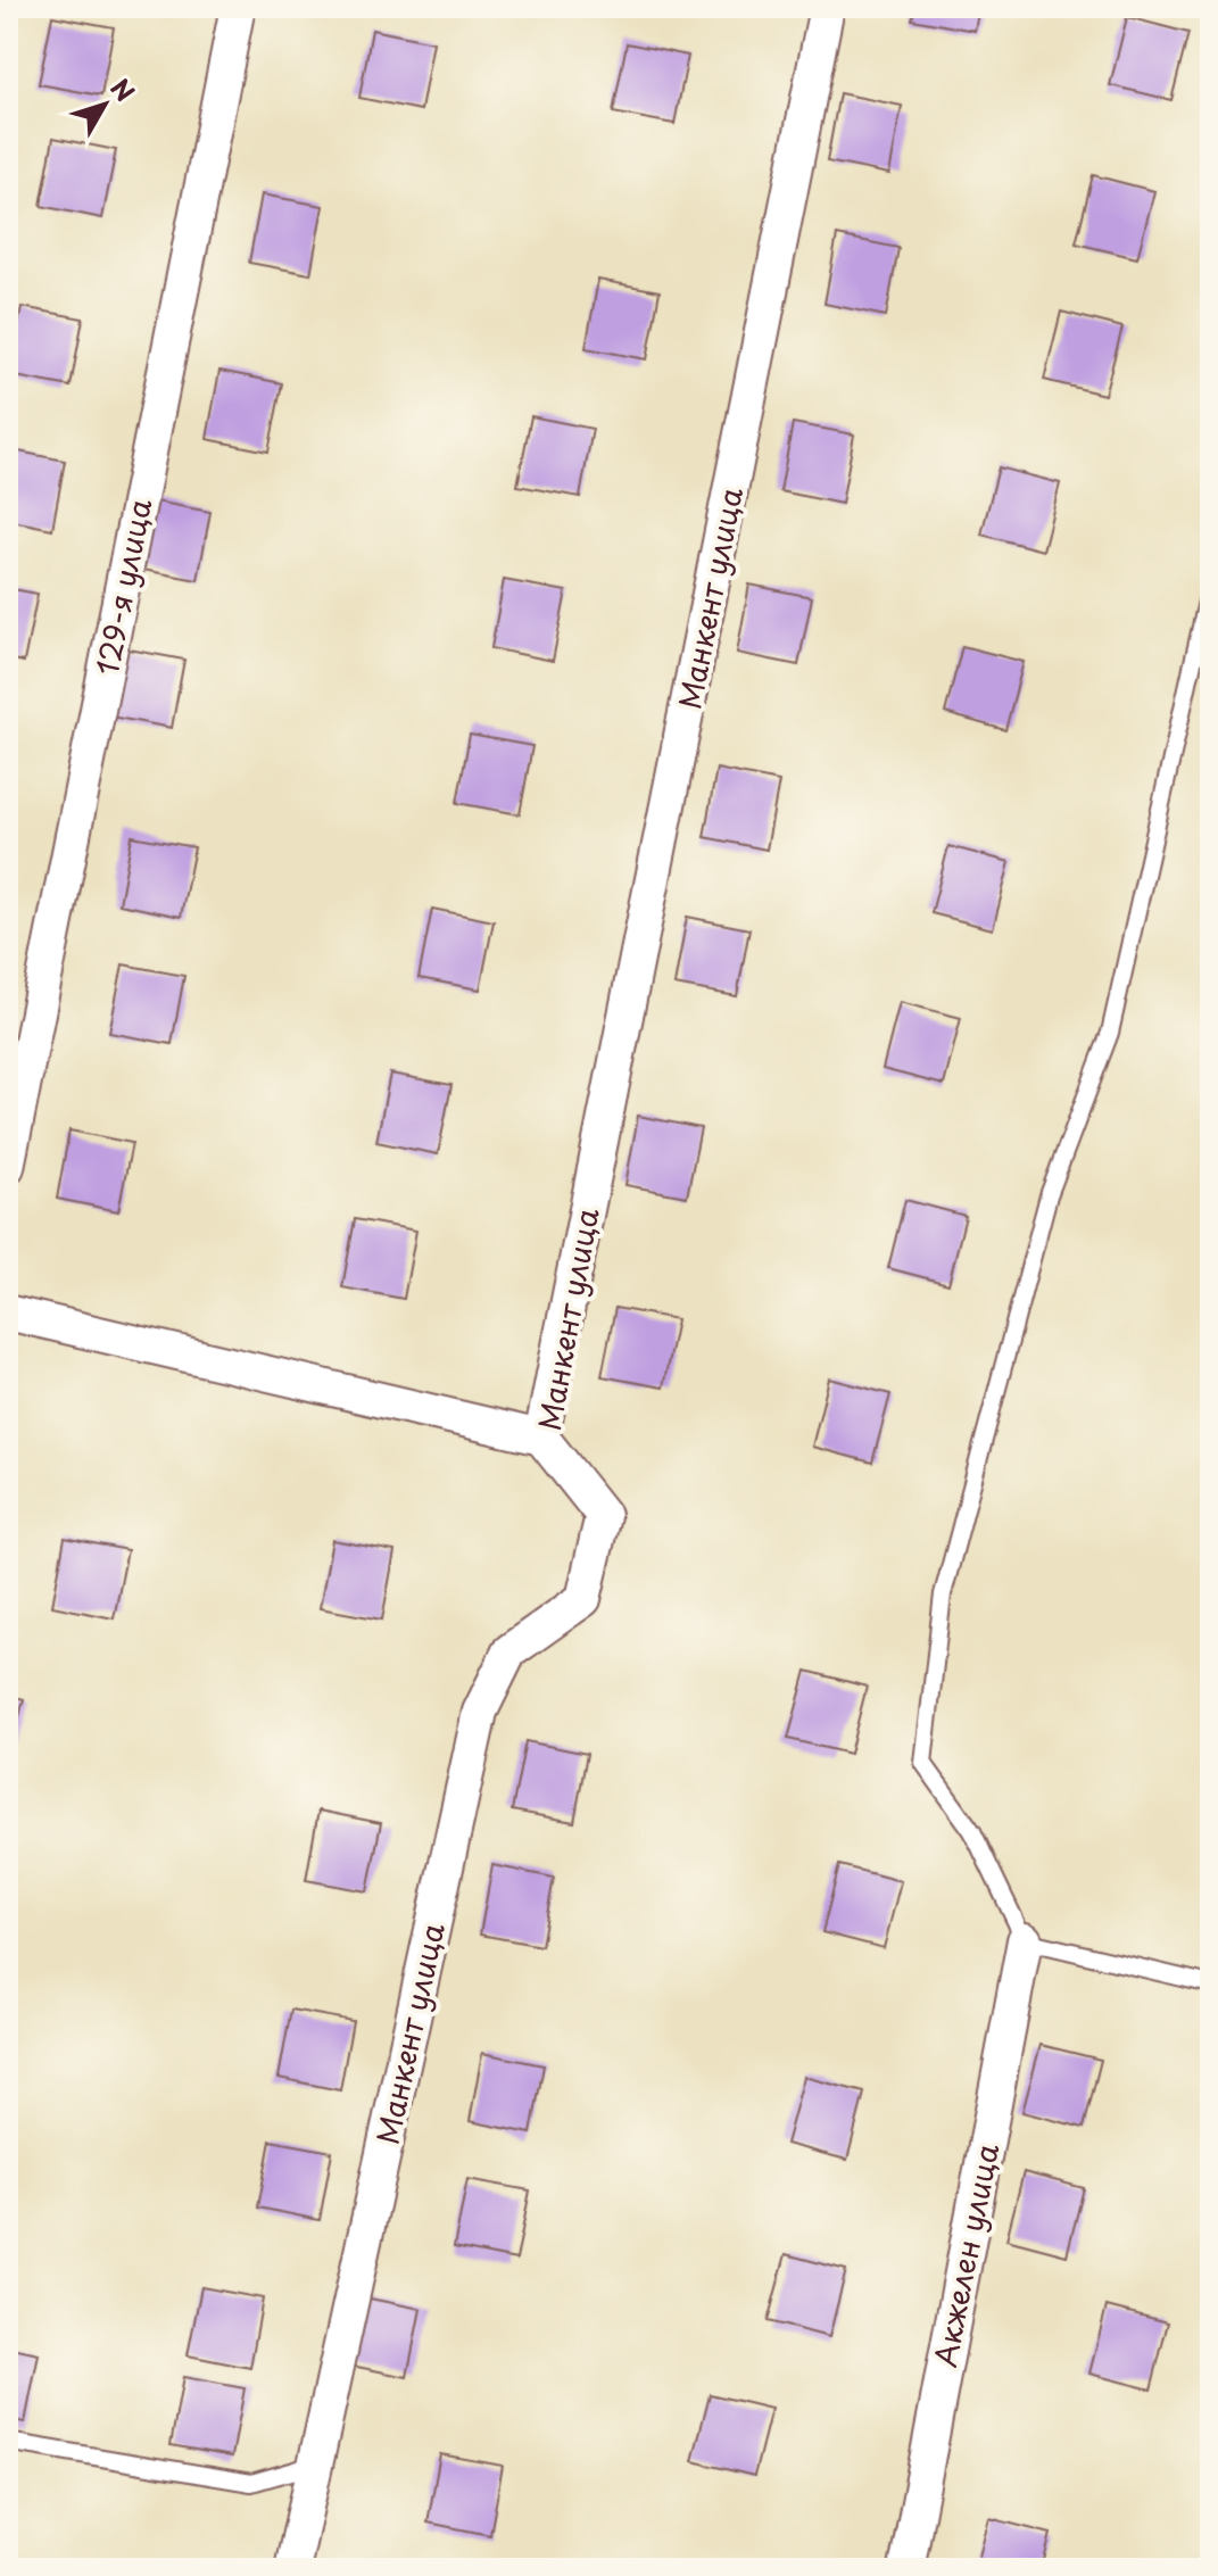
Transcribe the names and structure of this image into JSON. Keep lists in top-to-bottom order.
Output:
{
  "streets": {
    "street": ["129-я улица", "Манкент улица", "Акжелен улица"]
  },
  "north": "top right"
}
